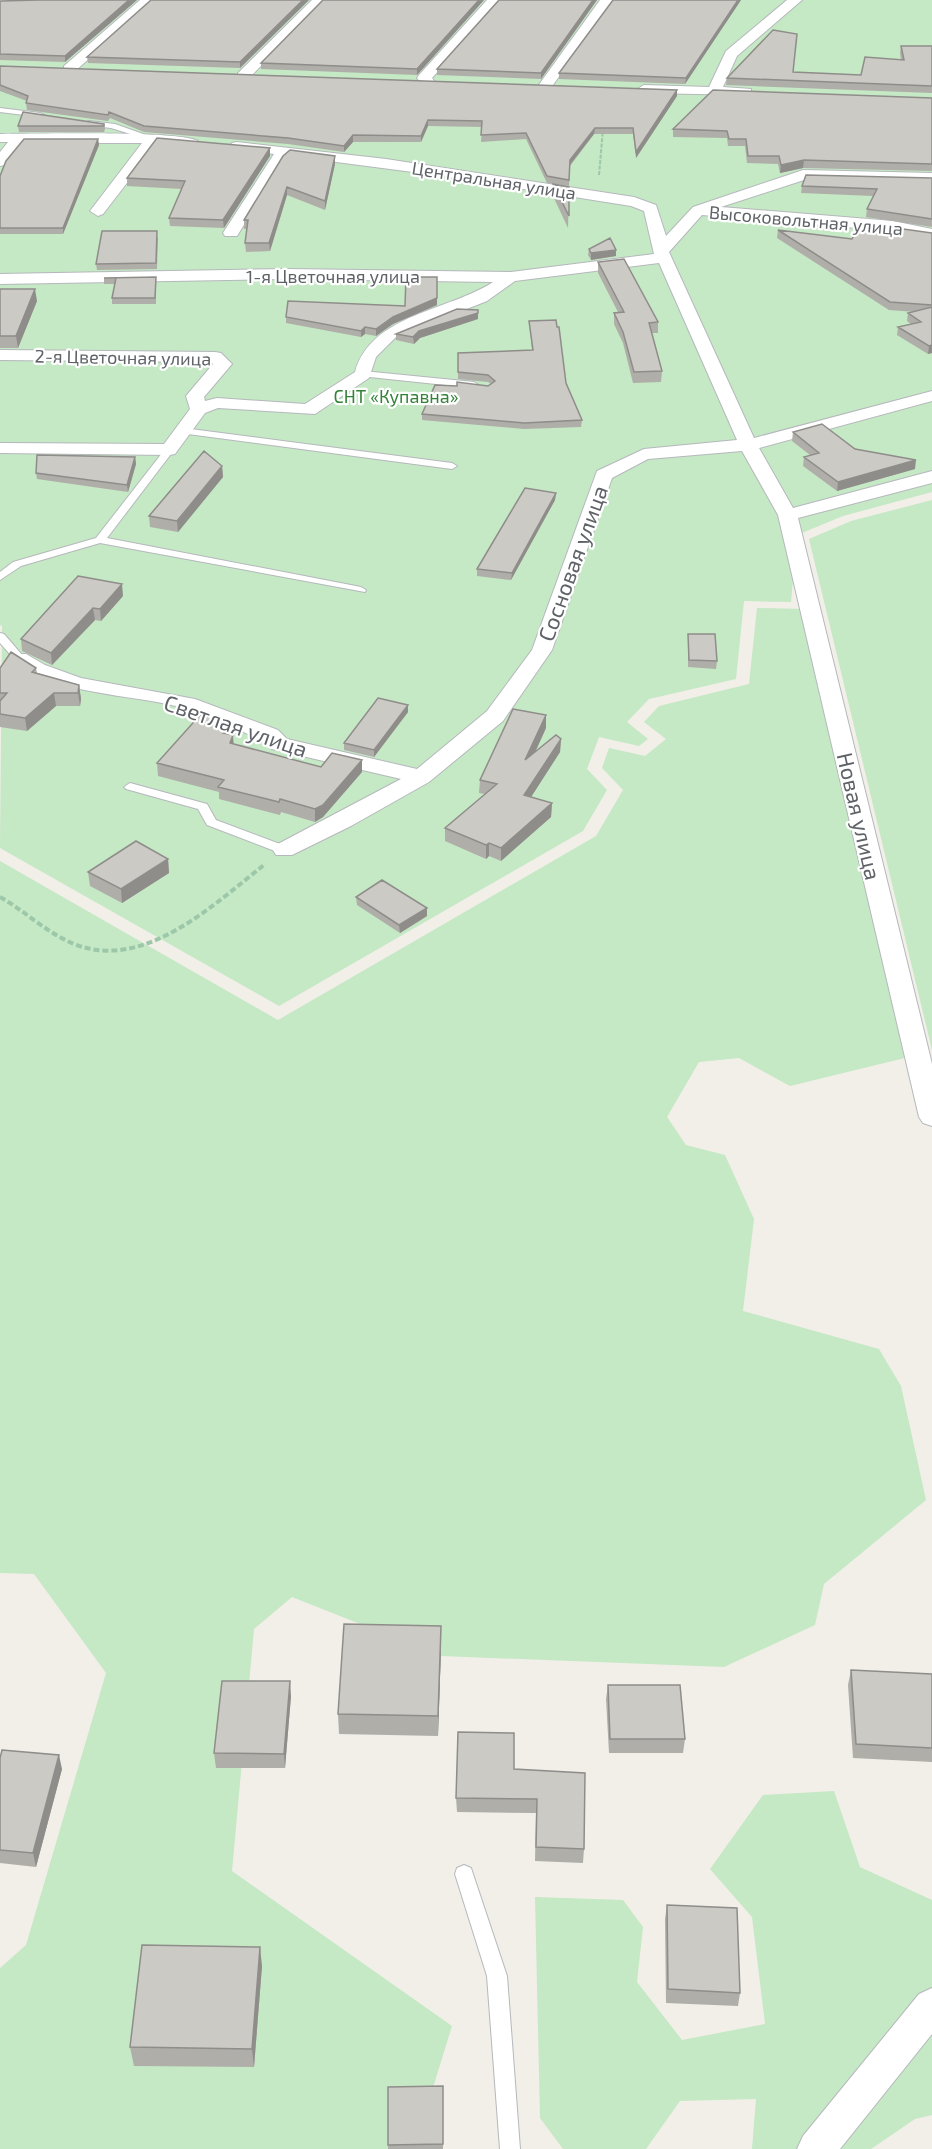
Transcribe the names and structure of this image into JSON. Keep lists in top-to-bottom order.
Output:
{
  "streets": {
    "street": [
      "Центральная улица",
      "Высоковольтная улица",
      "1-я Цветочная улица",
      "2-я Цветочная улица",
      "Сосновая улица",
      "Светлая улица",
      "Новая улица"
    ]
  },
  "crossings": [
    ["Центральная улица", "Высоковольтная улица"],
    ["Центральная улица", "1-я Цветочная улица"],
    ["Центральная улица", "Сосновая улица"],
    ["Центральная улица", "Новая улица"],
    ["Высоковольтная улица", "1-я Цветочная улица"],
    ["Сосновая улица", "Светлая улица"]
  ],
  "parks": ["СНТ «Купавна»"]
}
